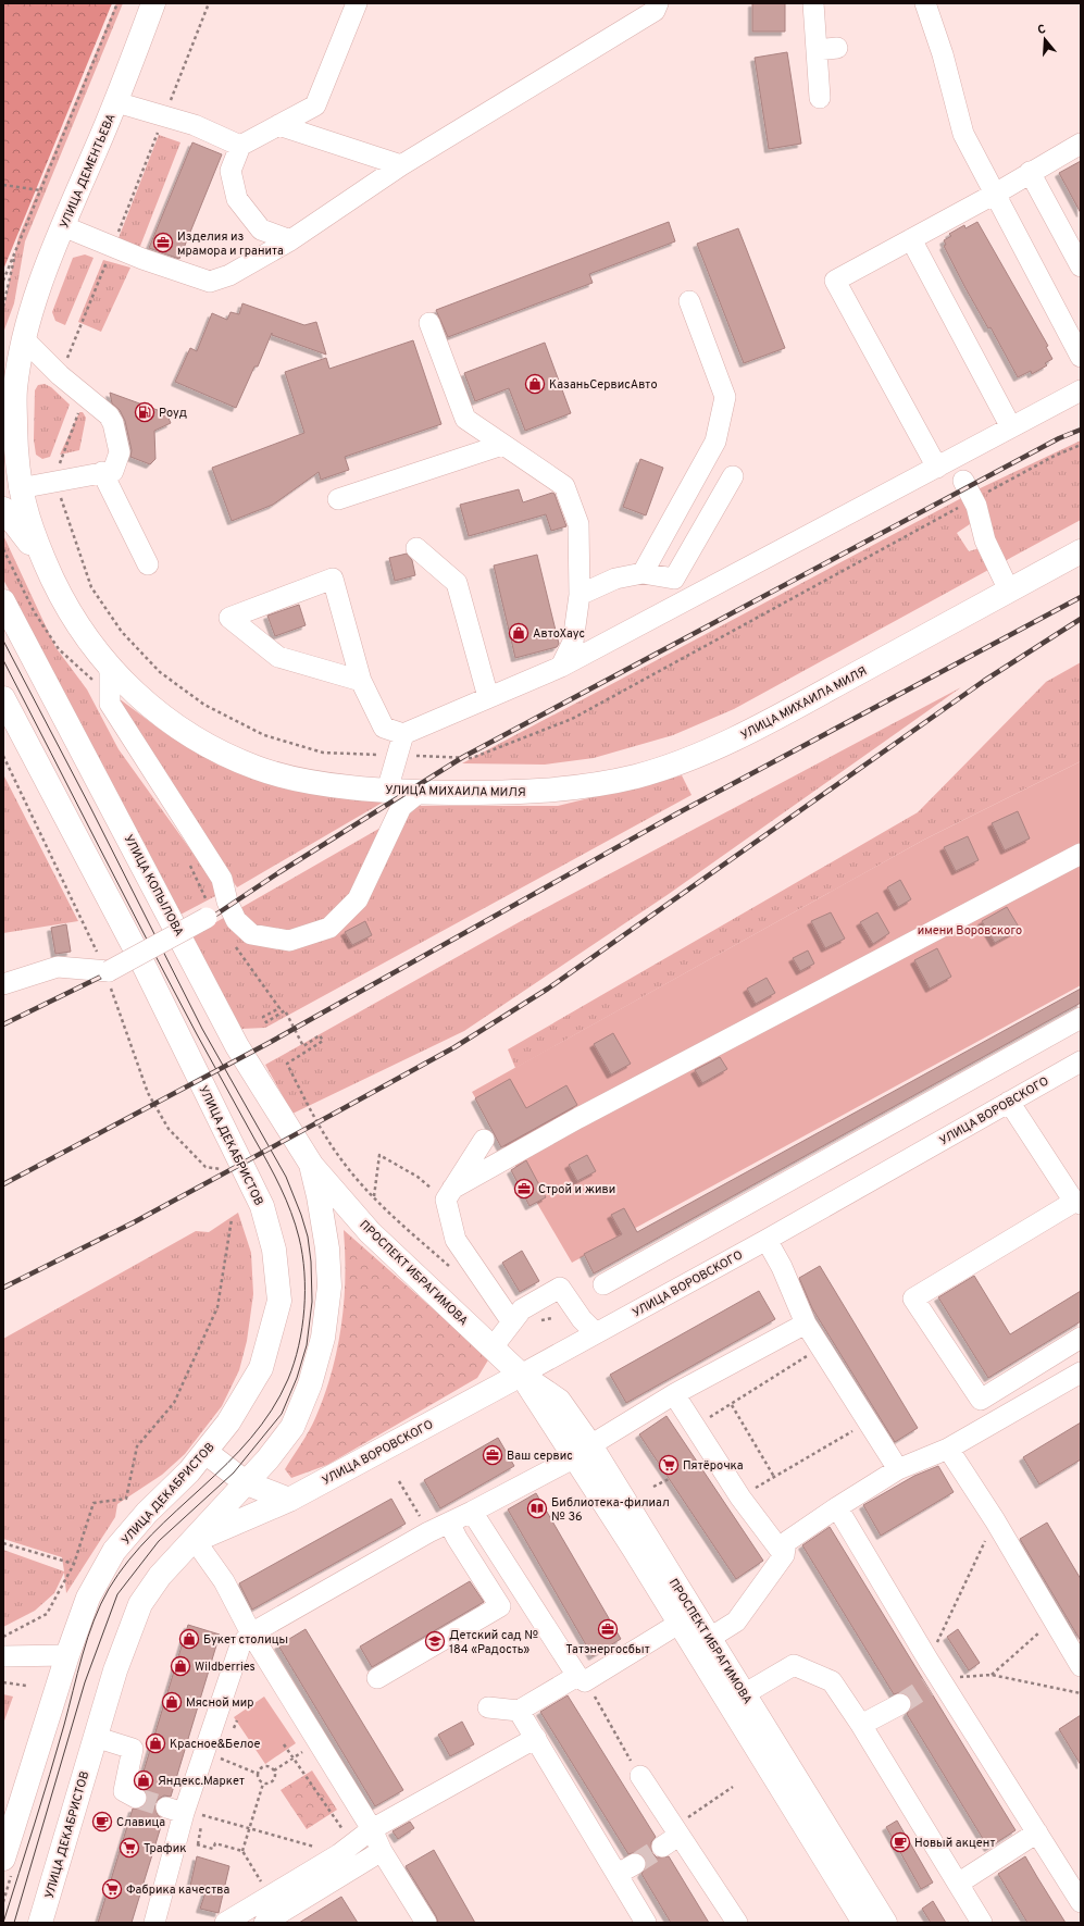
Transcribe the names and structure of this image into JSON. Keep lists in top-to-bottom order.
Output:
{
  "streets": {
    "main road": [
      "УЛИЦА ДЕМЕНТЬЕВА",
      "УЛИЦА МИХАИЛА МИЛЯ",
      "УЛИЦА КОПЫЛОВА",
      "УЛИЦА ВОРОВСКОГО",
      "УЛИЦА ДЕКАБРИСТОВ",
      "ПРОСПЕКТ ИБРАГИМОВА"
    ]
  },
  "crossings": [
    ["УЛИЦА ДЕМЕНТЬЕВА", "УЛИЦА МИХАИЛА МИЛЯ"],
    ["УЛИЦА КОПЫЛОВА", "УЛИЦА ДЕКАБРИСТОВ"],
    ["УЛИЦА КОПЫЛОВА", "ПРОСПЕКТ ИБРАГИМОВА"],
    ["УЛИЦА ВОРОВСКОГО", "УЛИЦА ДЕКАБРИСТОВ"],
    ["УЛИЦА ВОРОВСКОГО", "ПРОСПЕКТ ИБРАГИМОВА"],
    ["УЛИЦА ДЕКАБРИСТОВ", "ПРОСПЕКТ ИБРАГИМОВА"]
  ],
  "parks": ["имени Воровского"],
  "places": {
    "office": [
      "Изделия из мрамора и гранита",
      "Строй и живи",
      "Ваш сервис",
      "Татэнергосбыт"
    ],
    "shop": [
      "КазаньСервисАвто",
      "АвтоХаус",
      "Букет столицы",
      "Wildberries",
      "Мясной мир",
      "Красное&Белое",
      "Яндекс.Маркет"
    ],
    "fuel station": ["Роуд"],
    "supermarket": ["Пятёрочка", "Трафик", "Фабрика качества"],
    "library": ["Библиотека-филиал № 36"],
    "school or university": ["Детский сад № 184 «Радость»"],
    "cafe": ["Славица", "Новый акцент"]
  },
  "north": "top"
}
